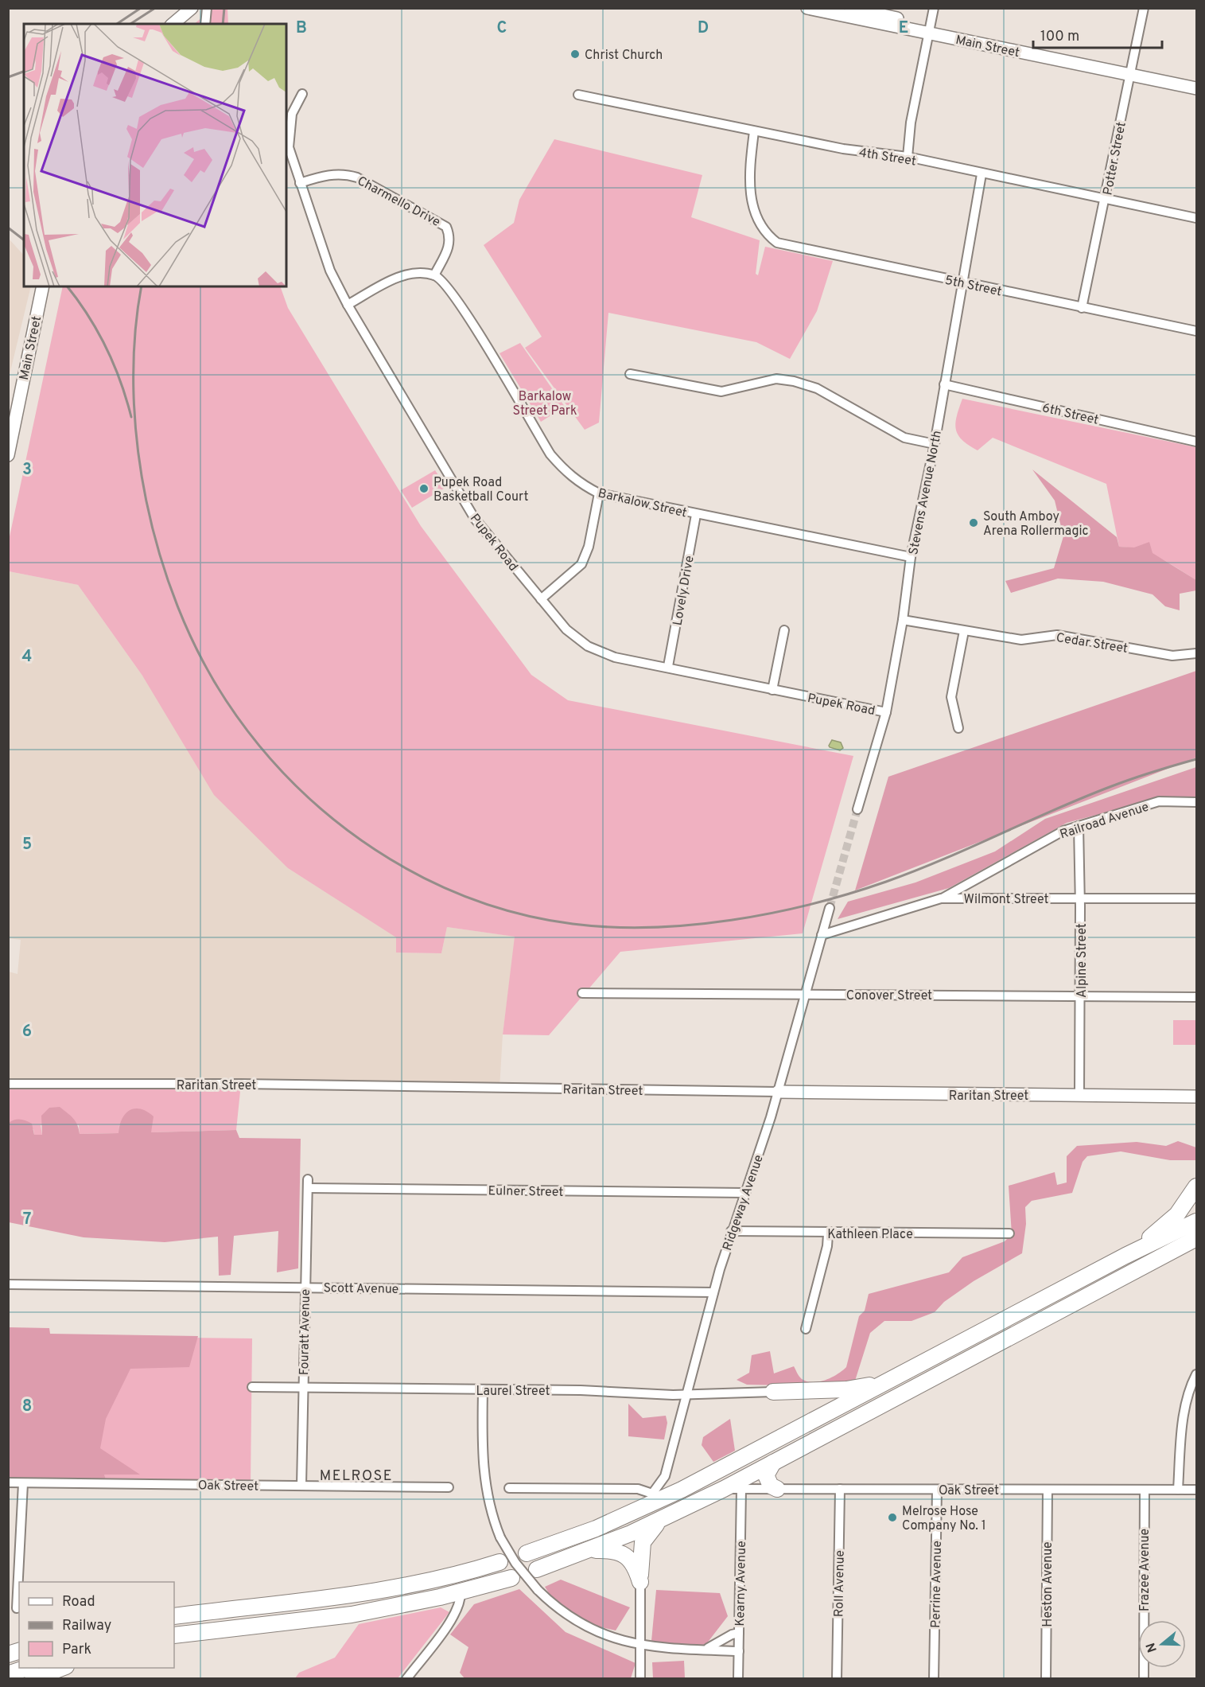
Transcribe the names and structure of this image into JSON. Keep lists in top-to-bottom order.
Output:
{
  "streets": {
    "main road": ["Main Street", "Raritan Street"],
    "street": [
      "4th Street",
      "Potter Street",
      "Charmello Drive",
      "5th Street",
      "6th Street",
      "Stevens Avenue North",
      "Barkalow Street",
      "Pupek Road",
      "Lovely Drive",
      "Cedar Street",
      "Railroad Avenue",
      "Wilmont Street",
      "Alpine Street",
      "Conover Street",
      "Eulner Street",
      "Ridgeway Avenue",
      "Kathleen Place",
      "Scott Avenue",
      "Fouratt Avenue",
      "Laurel Street",
      "Oak Street",
      "Frazee Avenue",
      "Kearny Avenue",
      "Roll Avenue",
      "Perrine Avenue",
      "Heston Avenue"
    ]
  },
  "crossings": [
    ["Main Street", "Potter Street"],
    ["4th Street", "Potter Street"],
    ["4th Street", "5th Street"],
    ["4th Street", "Stevens Avenue North"],
    ["Potter Street", "5th Street"],
    ["Charmello Drive", "Barkalow Street"],
    ["Charmello Drive", "Pupek Road"],
    ["5th Street", "Stevens Avenue North"],
    ["6th Street", "Stevens Avenue North"],
    ["Stevens Avenue North", "Barkalow Street"],
    ["Stevens Avenue North", "Pupek Road"],
    ["Stevens Avenue North", "Cedar Street"],
    ["Barkalow Street", "Lovely Drive"],
    ["Pupek Road", "Lovely Drive"],
    ["Railroad Avenue", "Wilmont Street"],
    ["Railroad Avenue", "Alpine Street"],
    ["Wilmont Street", "Alpine Street"],
    ["Wilmont Street", "Ridgeway Avenue"],
    ["Alpine Street", "Conover Street"],
    ["Alpine Street", "Raritan Street"],
    ["Conover Street", "Ridgeway Avenue"],
    ["Raritan Street", "Ridgeway Avenue"],
    ["Eulner Street", "Ridgeway Avenue"],
    ["Eulner Street", "Fouratt Avenue"],
    ["Ridgeway Avenue", "Kathleen Place"],
    ["Ridgeway Avenue", "Scott Avenue"],
    ["Ridgeway Avenue", "Laurel Street"],
    ["Scott Avenue", "Fouratt Avenue"],
    ["Fouratt Avenue", "Laurel Street"],
    ["Fouratt Avenue", "Oak Street"],
    ["Oak Street", "Frazee Avenue"],
    ["Oak Street", "Kearny Avenue"],
    ["Oak Street", "Roll Avenue"],
    ["Oak Street", "Perrine Avenue"],
    ["Oak Street", "Heston Avenue"]
  ],
  "districts": ["MELROSE"],
  "parks": ["Barkalow Street Park"],
  "places": [
    "Christ Church",
    "Pupek Road Basketball Court",
    "South Amboy Arena Rollermagic",
    "Melrose Hose Company No. 1"
  ],
  "legend": ["Road", "Railway", "Park"],
  "scale_bar": "100 m",
  "north": "left",
  "grid": {
    "columns": [
      "B",
      "C",
      "D",
      "E"
    ],
    "rows": [
      "3",
      "4",
      "5",
      "6",
      "7",
      "8"
    ]
  }
}
